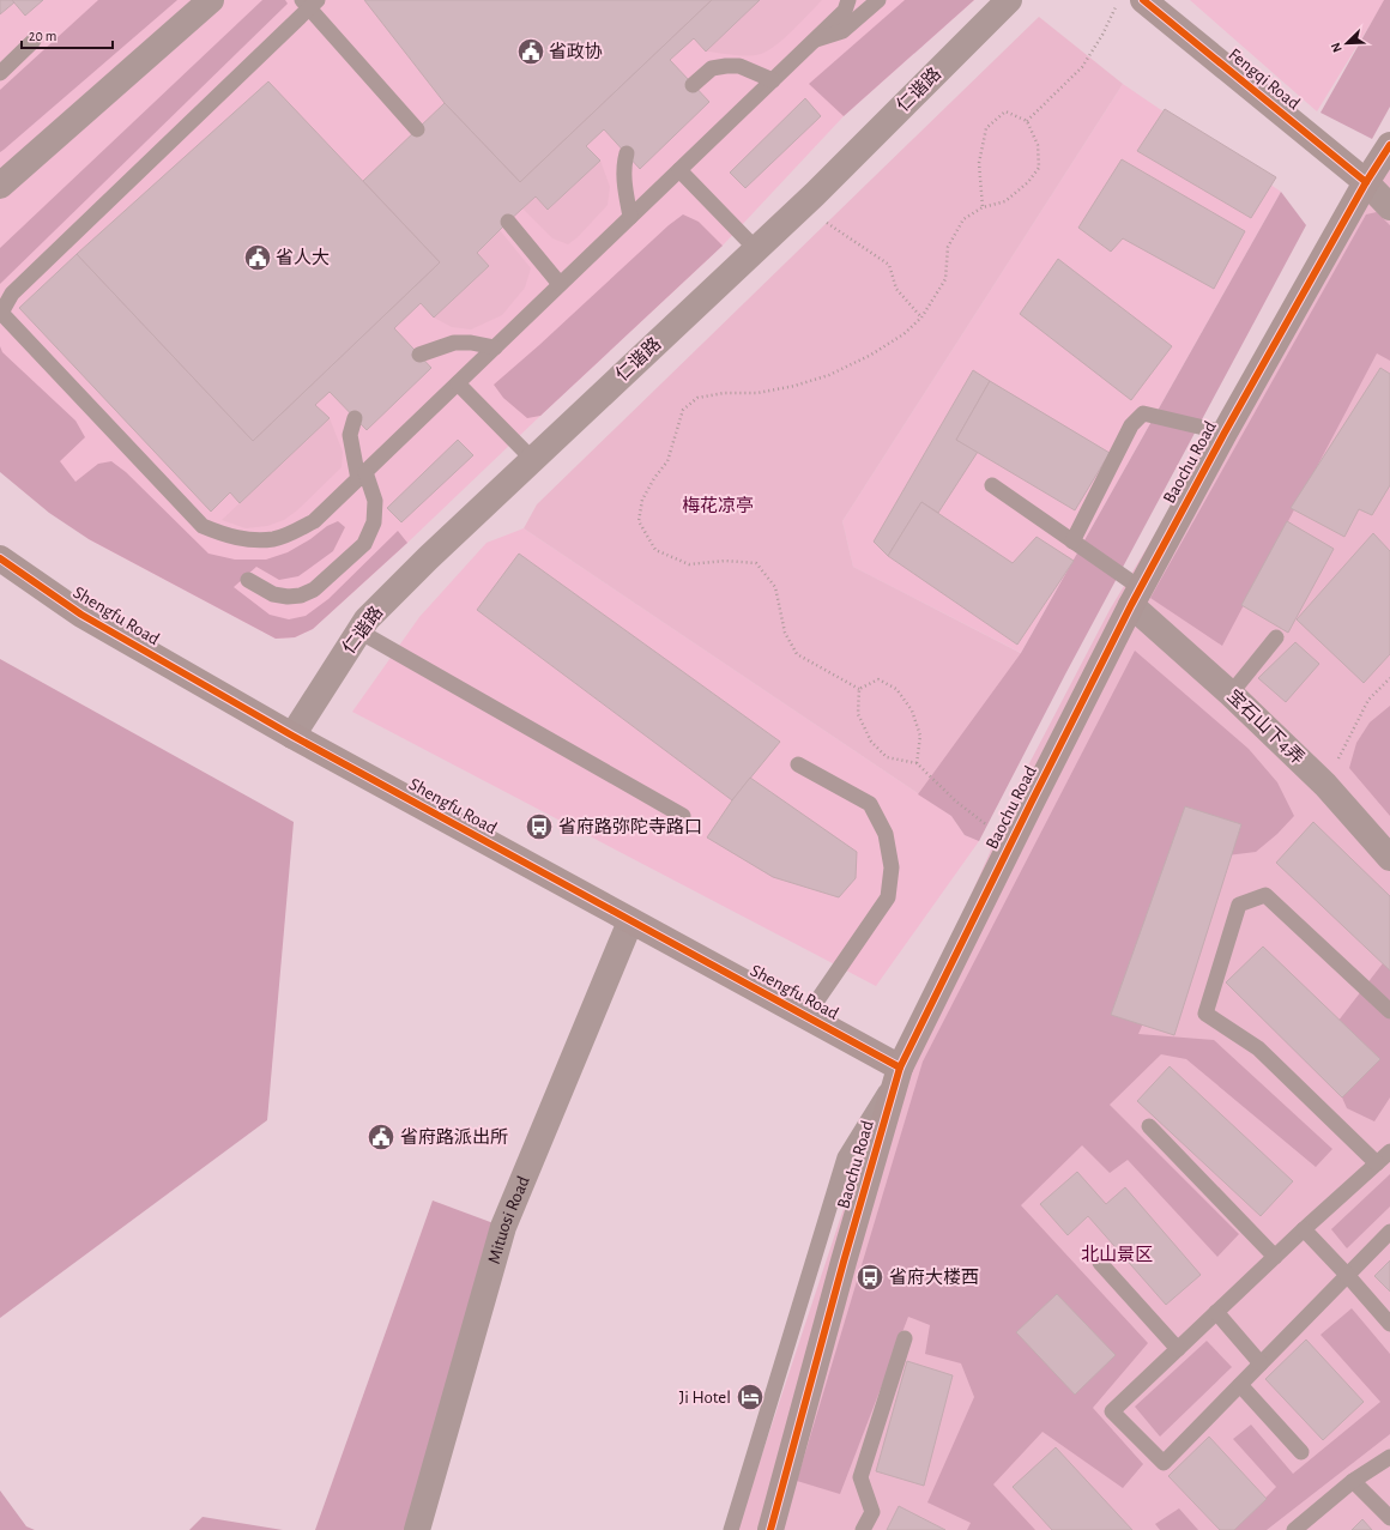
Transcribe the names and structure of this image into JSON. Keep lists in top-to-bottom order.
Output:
{
  "streets": {
    "main road": ["Fengqi Road", "Baochu Road", "Shengfu Road"],
    "street": ["仁谐路", "宝石山下4弄", "Mituosi Road"]
  },
  "crossings": [
    ["Fengqi Road", "Baochu Road"],
    ["仁谐路", "Shengfu Road"],
    ["Baochu Road", "Shengfu Road"],
    ["Baochu Road", "宝石山下4弄"],
    ["Shengfu Road", "Mituosi Road"]
  ],
  "parks": ["梅花凉亭", "北山景区"],
  "places": {
    "public building": ["省政协", "省人大", "省府路派出所"],
    "bus stop": ["省府路弥陀寺路口", "省府大楼西"],
    "hotel": ["Ji Hotel"]
  },
  "scale_bar": "20 m",
  "north": "bottom left"
}
